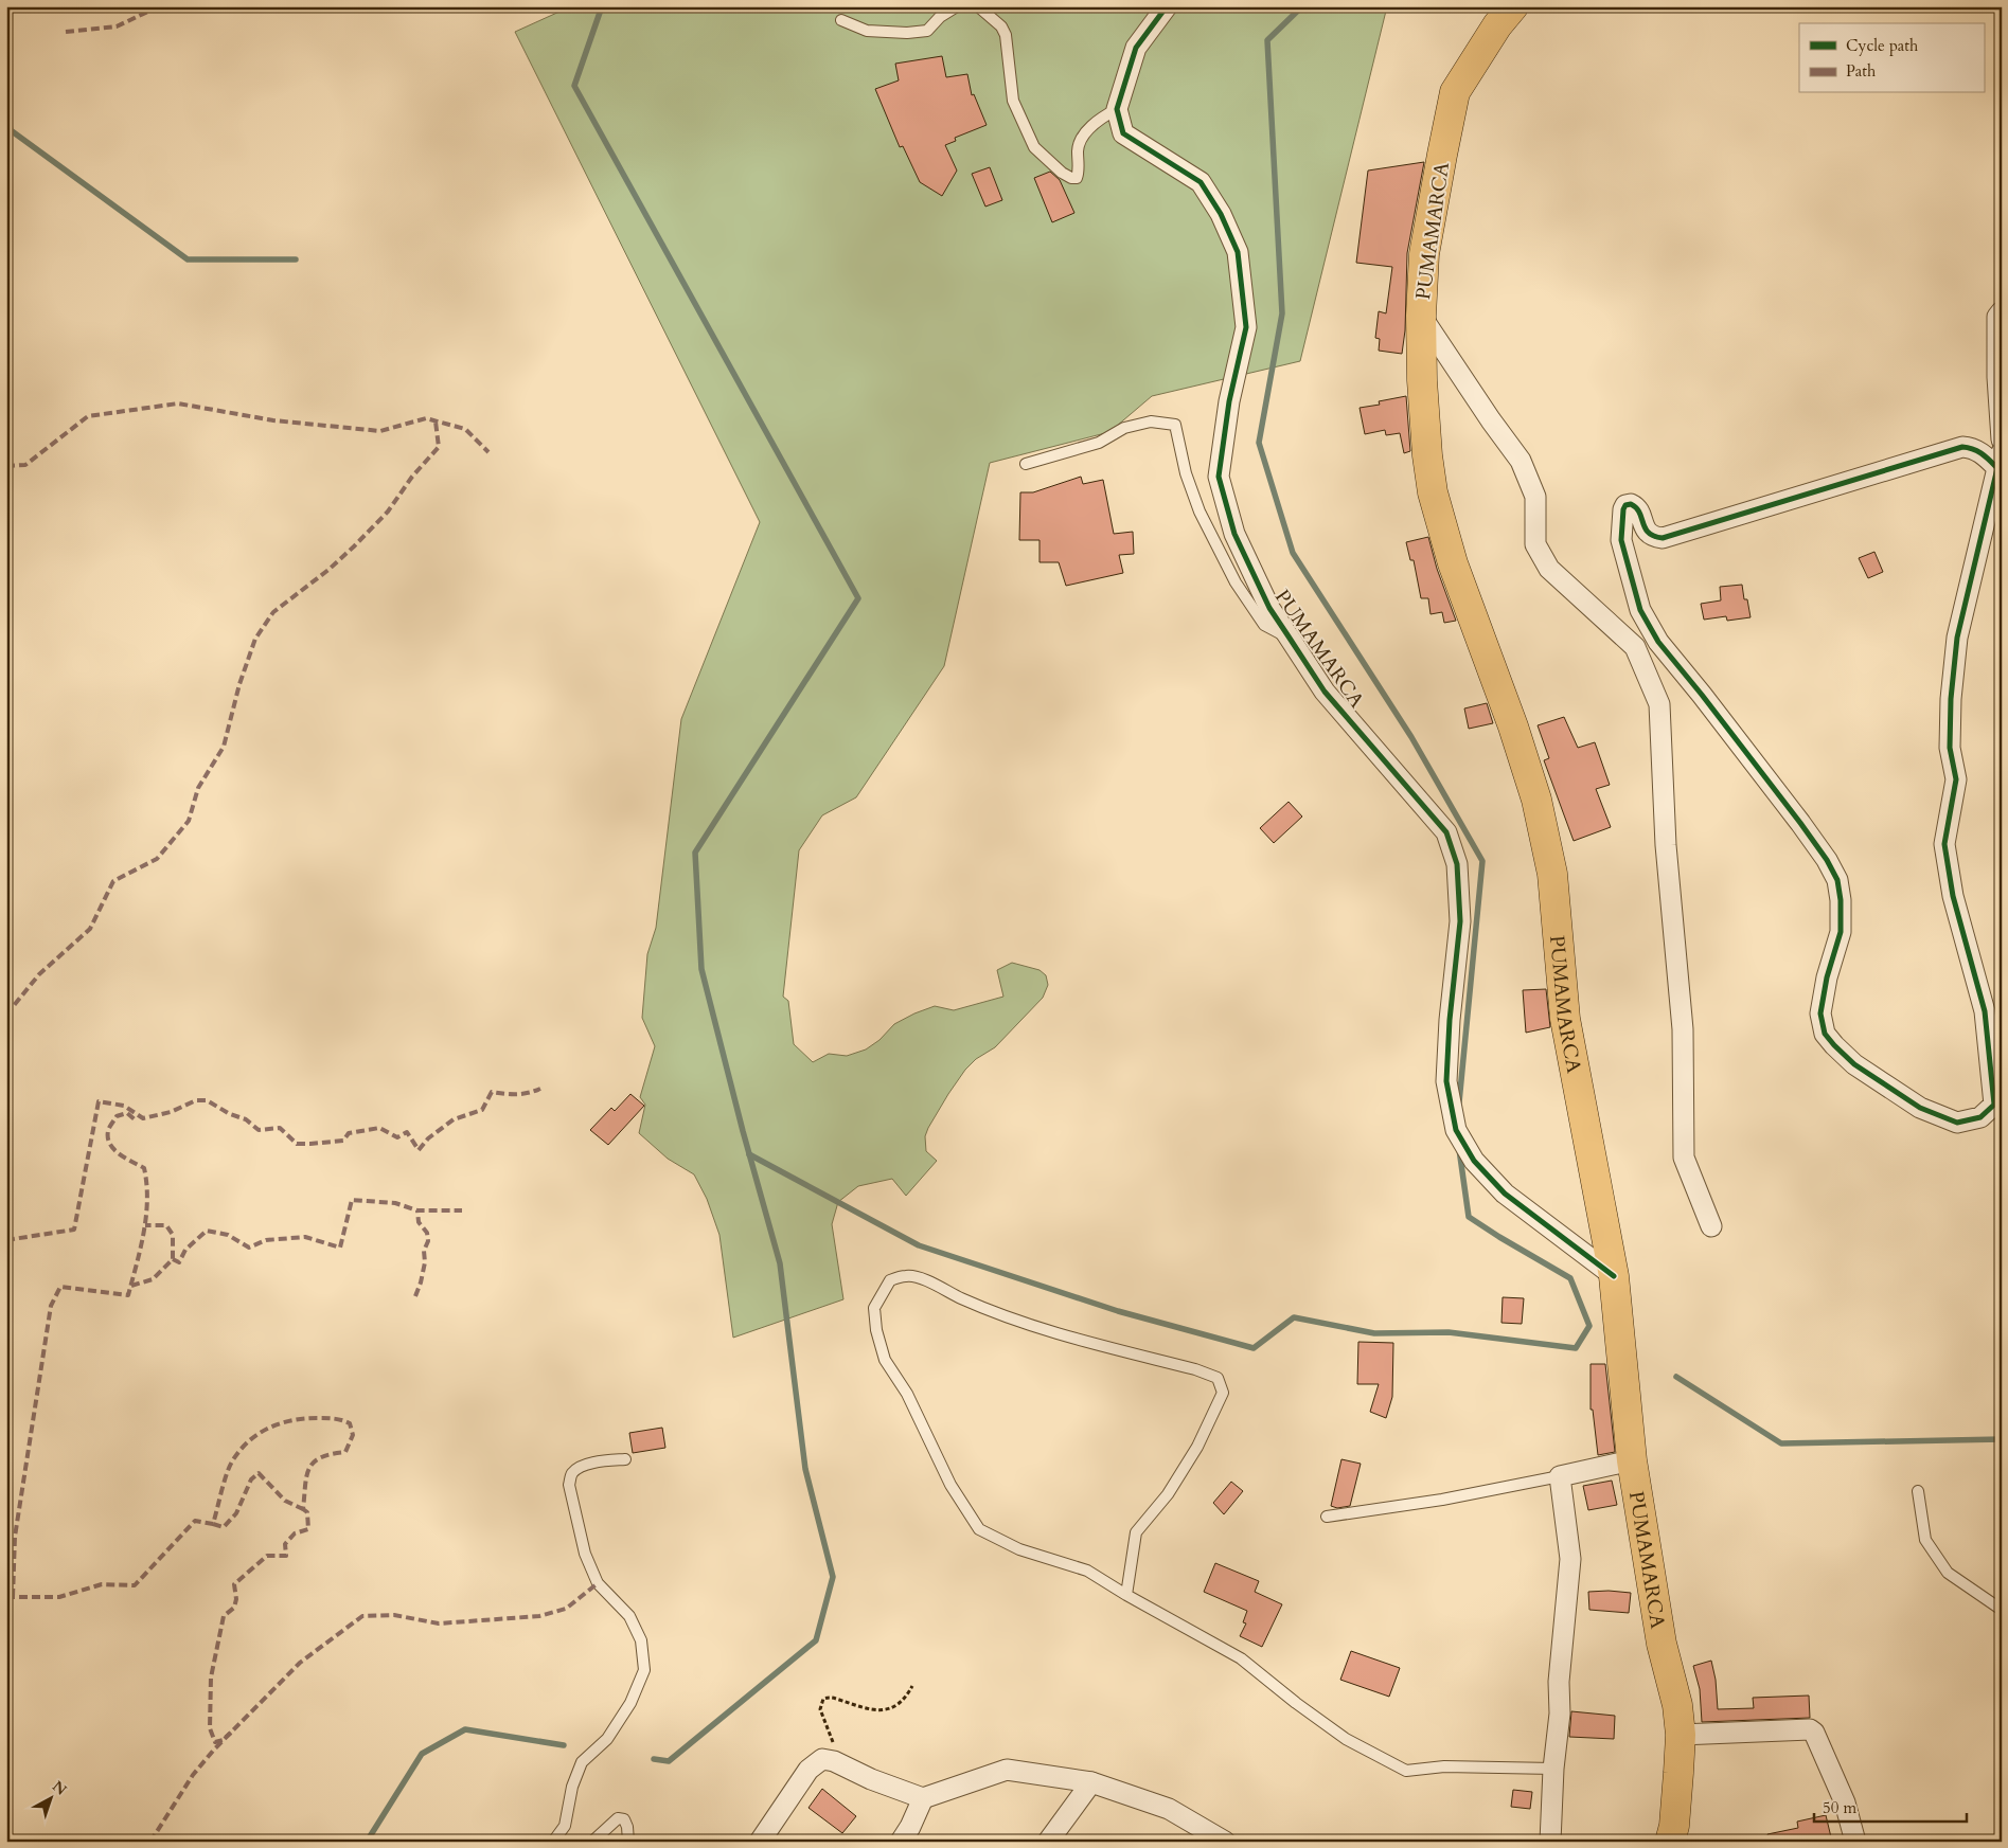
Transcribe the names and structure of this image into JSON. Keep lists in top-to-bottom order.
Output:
{
  "streets": {
    "main road": ["PUMAMARCA"]
  },
  "legend": ["Cycle path", "Path"],
  "scale_bar": "50 m",
  "north": "top right"
}
